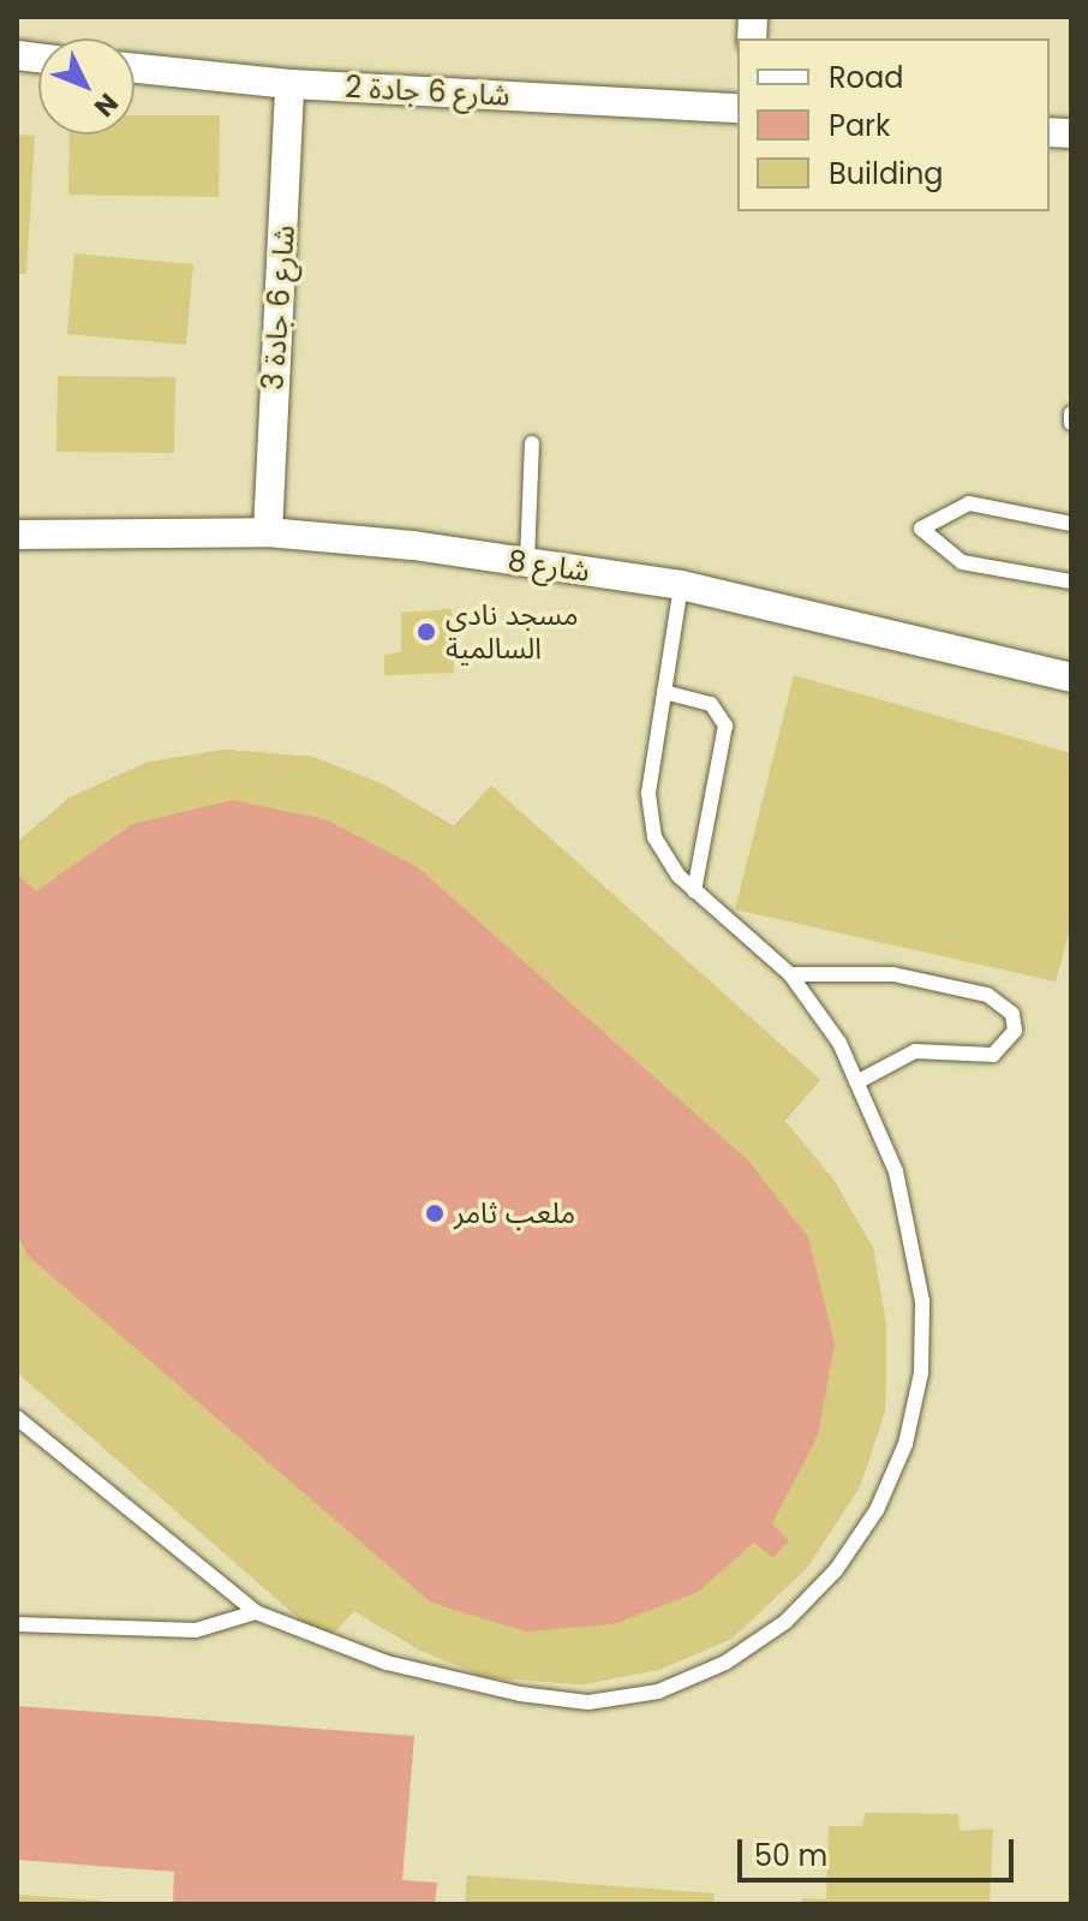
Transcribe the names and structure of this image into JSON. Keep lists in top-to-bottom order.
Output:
{
  "streets": {
    "street": ["شارع 6 جادة 2", "شارع 6 جادة 3", "شارع 8"]
  },
  "crossings": [
    ["شارع 6 جادة 2", "شارع 6 جادة 3"],
    ["شارع 6 جادة 3", "شارع 8"]
  ],
  "places": ["مسجد نادي السالمية", "ملعب ثامر"],
  "legend": ["Road", "Park", "Building"],
  "scale_bar": "50 m",
  "north": "bottom right"
}
